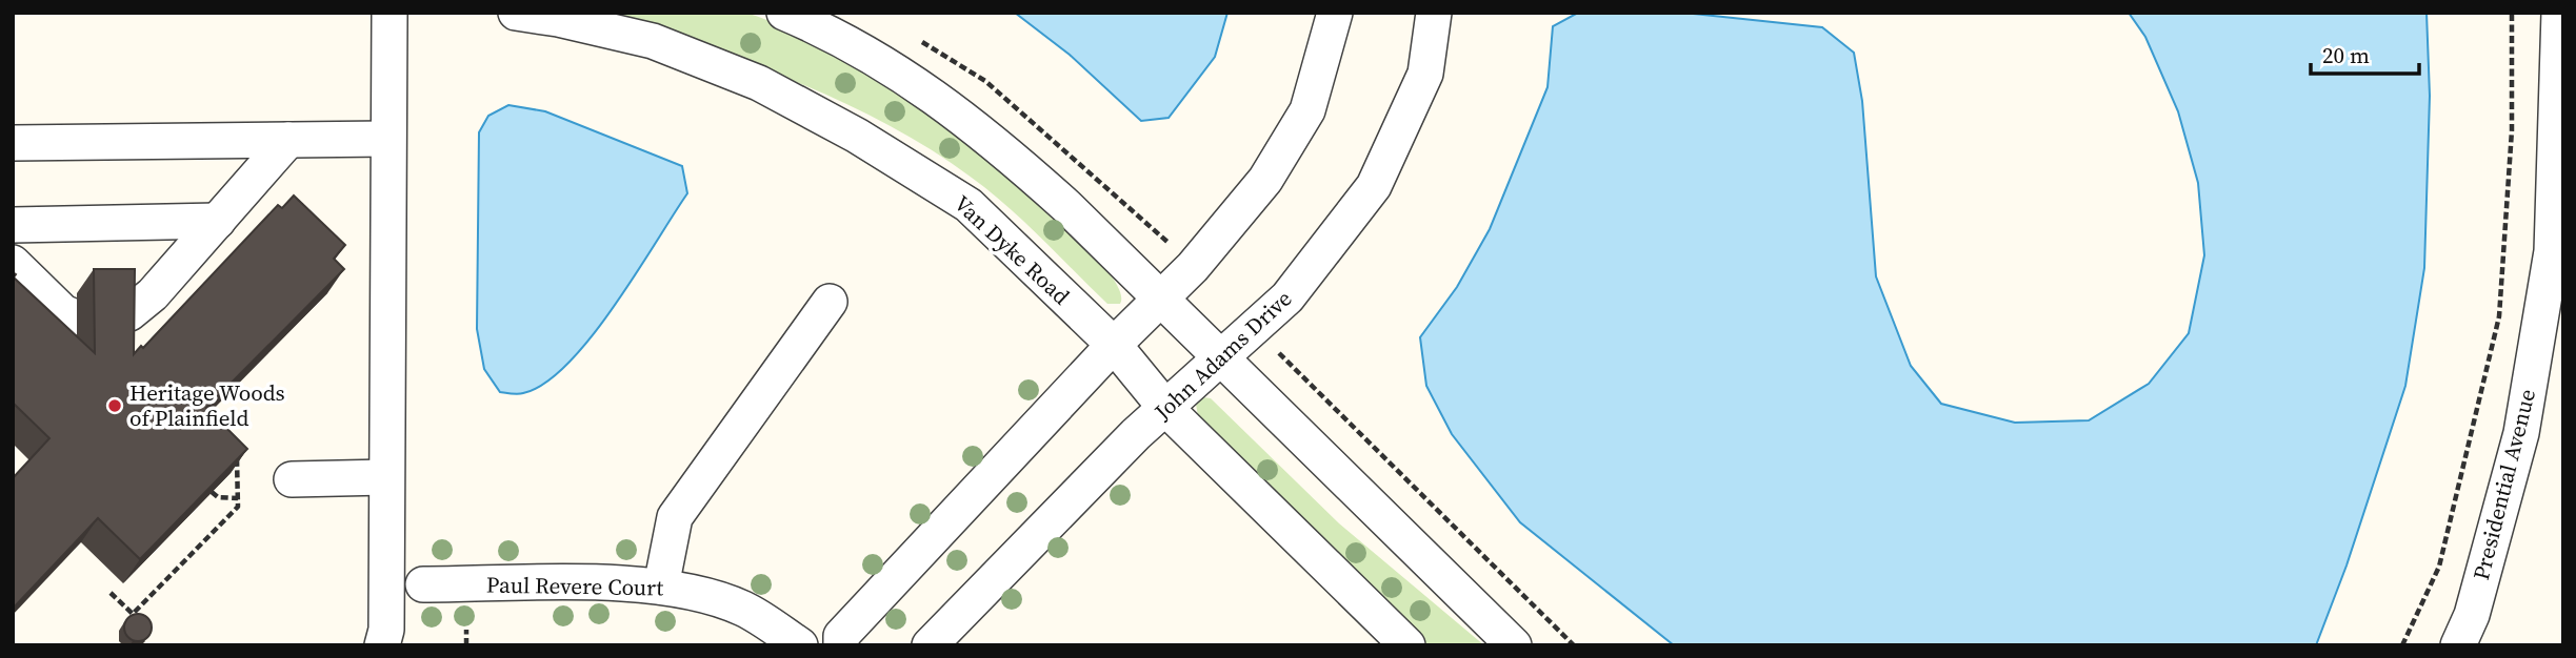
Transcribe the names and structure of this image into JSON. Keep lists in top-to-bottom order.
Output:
{
  "streets": {
    "street": [
      "Van Dyke Road",
      "John Adams Drive",
      "Presidential Avenue",
      "Paul Revere Court"
    ]
  },
  "crossings": [
    ["Van Dyke Road", "John Adams Drive"]
  ],
  "places": ["Heritage Woods of Plainfield"],
  "scale_bar": "20 m"
}
